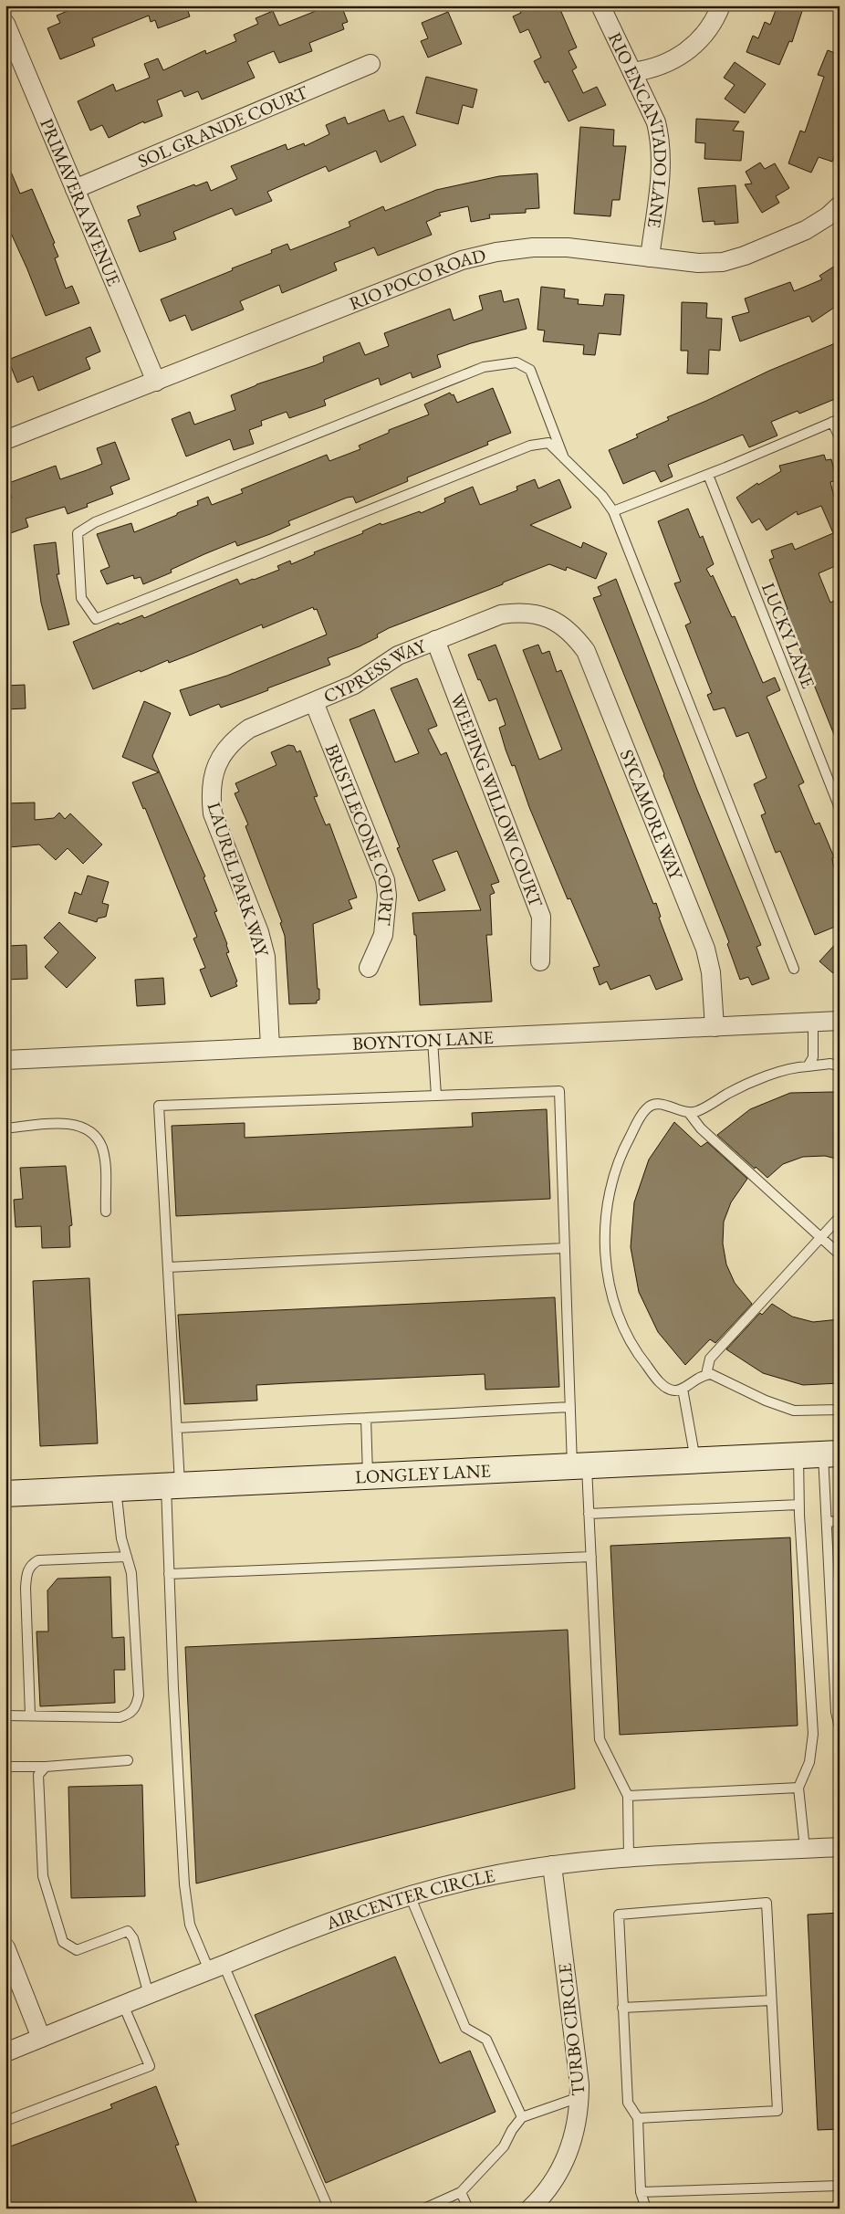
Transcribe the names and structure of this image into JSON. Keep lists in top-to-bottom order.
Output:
{
  "streets": {
    "main road": ["LONGLEY LANE"],
    "street": [
      "SOL GRANDE COURT",
      "RIO ENCANTADO LANE",
      "PRIMAVERA AVENUE",
      "RIO POCO ROAD",
      "CYPRESS WAY",
      "WEEPING WILLOW COURT",
      "SYCAMORE WAY",
      "BRISTLECONE COURT",
      "LAUREL PARK WAY",
      "BOYNTON LANE",
      "AIRCENTER CIRCLE",
      "TURBO CIRCLE"
    ],
    "lane": ["LUCKY LANE"]
  },
  "crossings": [
    ["SOL GRANDE COURT", "PRIMAVERA AVENUE"],
    ["RIO ENCANTADO LANE", "RIO POCO ROAD"],
    ["PRIMAVERA AVENUE", "RIO POCO ROAD"],
    ["CYPRESS WAY", "WEEPING WILLOW COURT"],
    ["CYPRESS WAY", "SYCAMORE WAY"],
    ["CYPRESS WAY", "BRISTLECONE COURT"],
    ["CYPRESS WAY", "LAUREL PARK WAY"],
    ["SYCAMORE WAY", "BOYNTON LANE"],
    ["LAUREL PARK WAY", "BOYNTON LANE"],
    ["AIRCENTER CIRCLE", "TURBO CIRCLE"]
  ]
}
